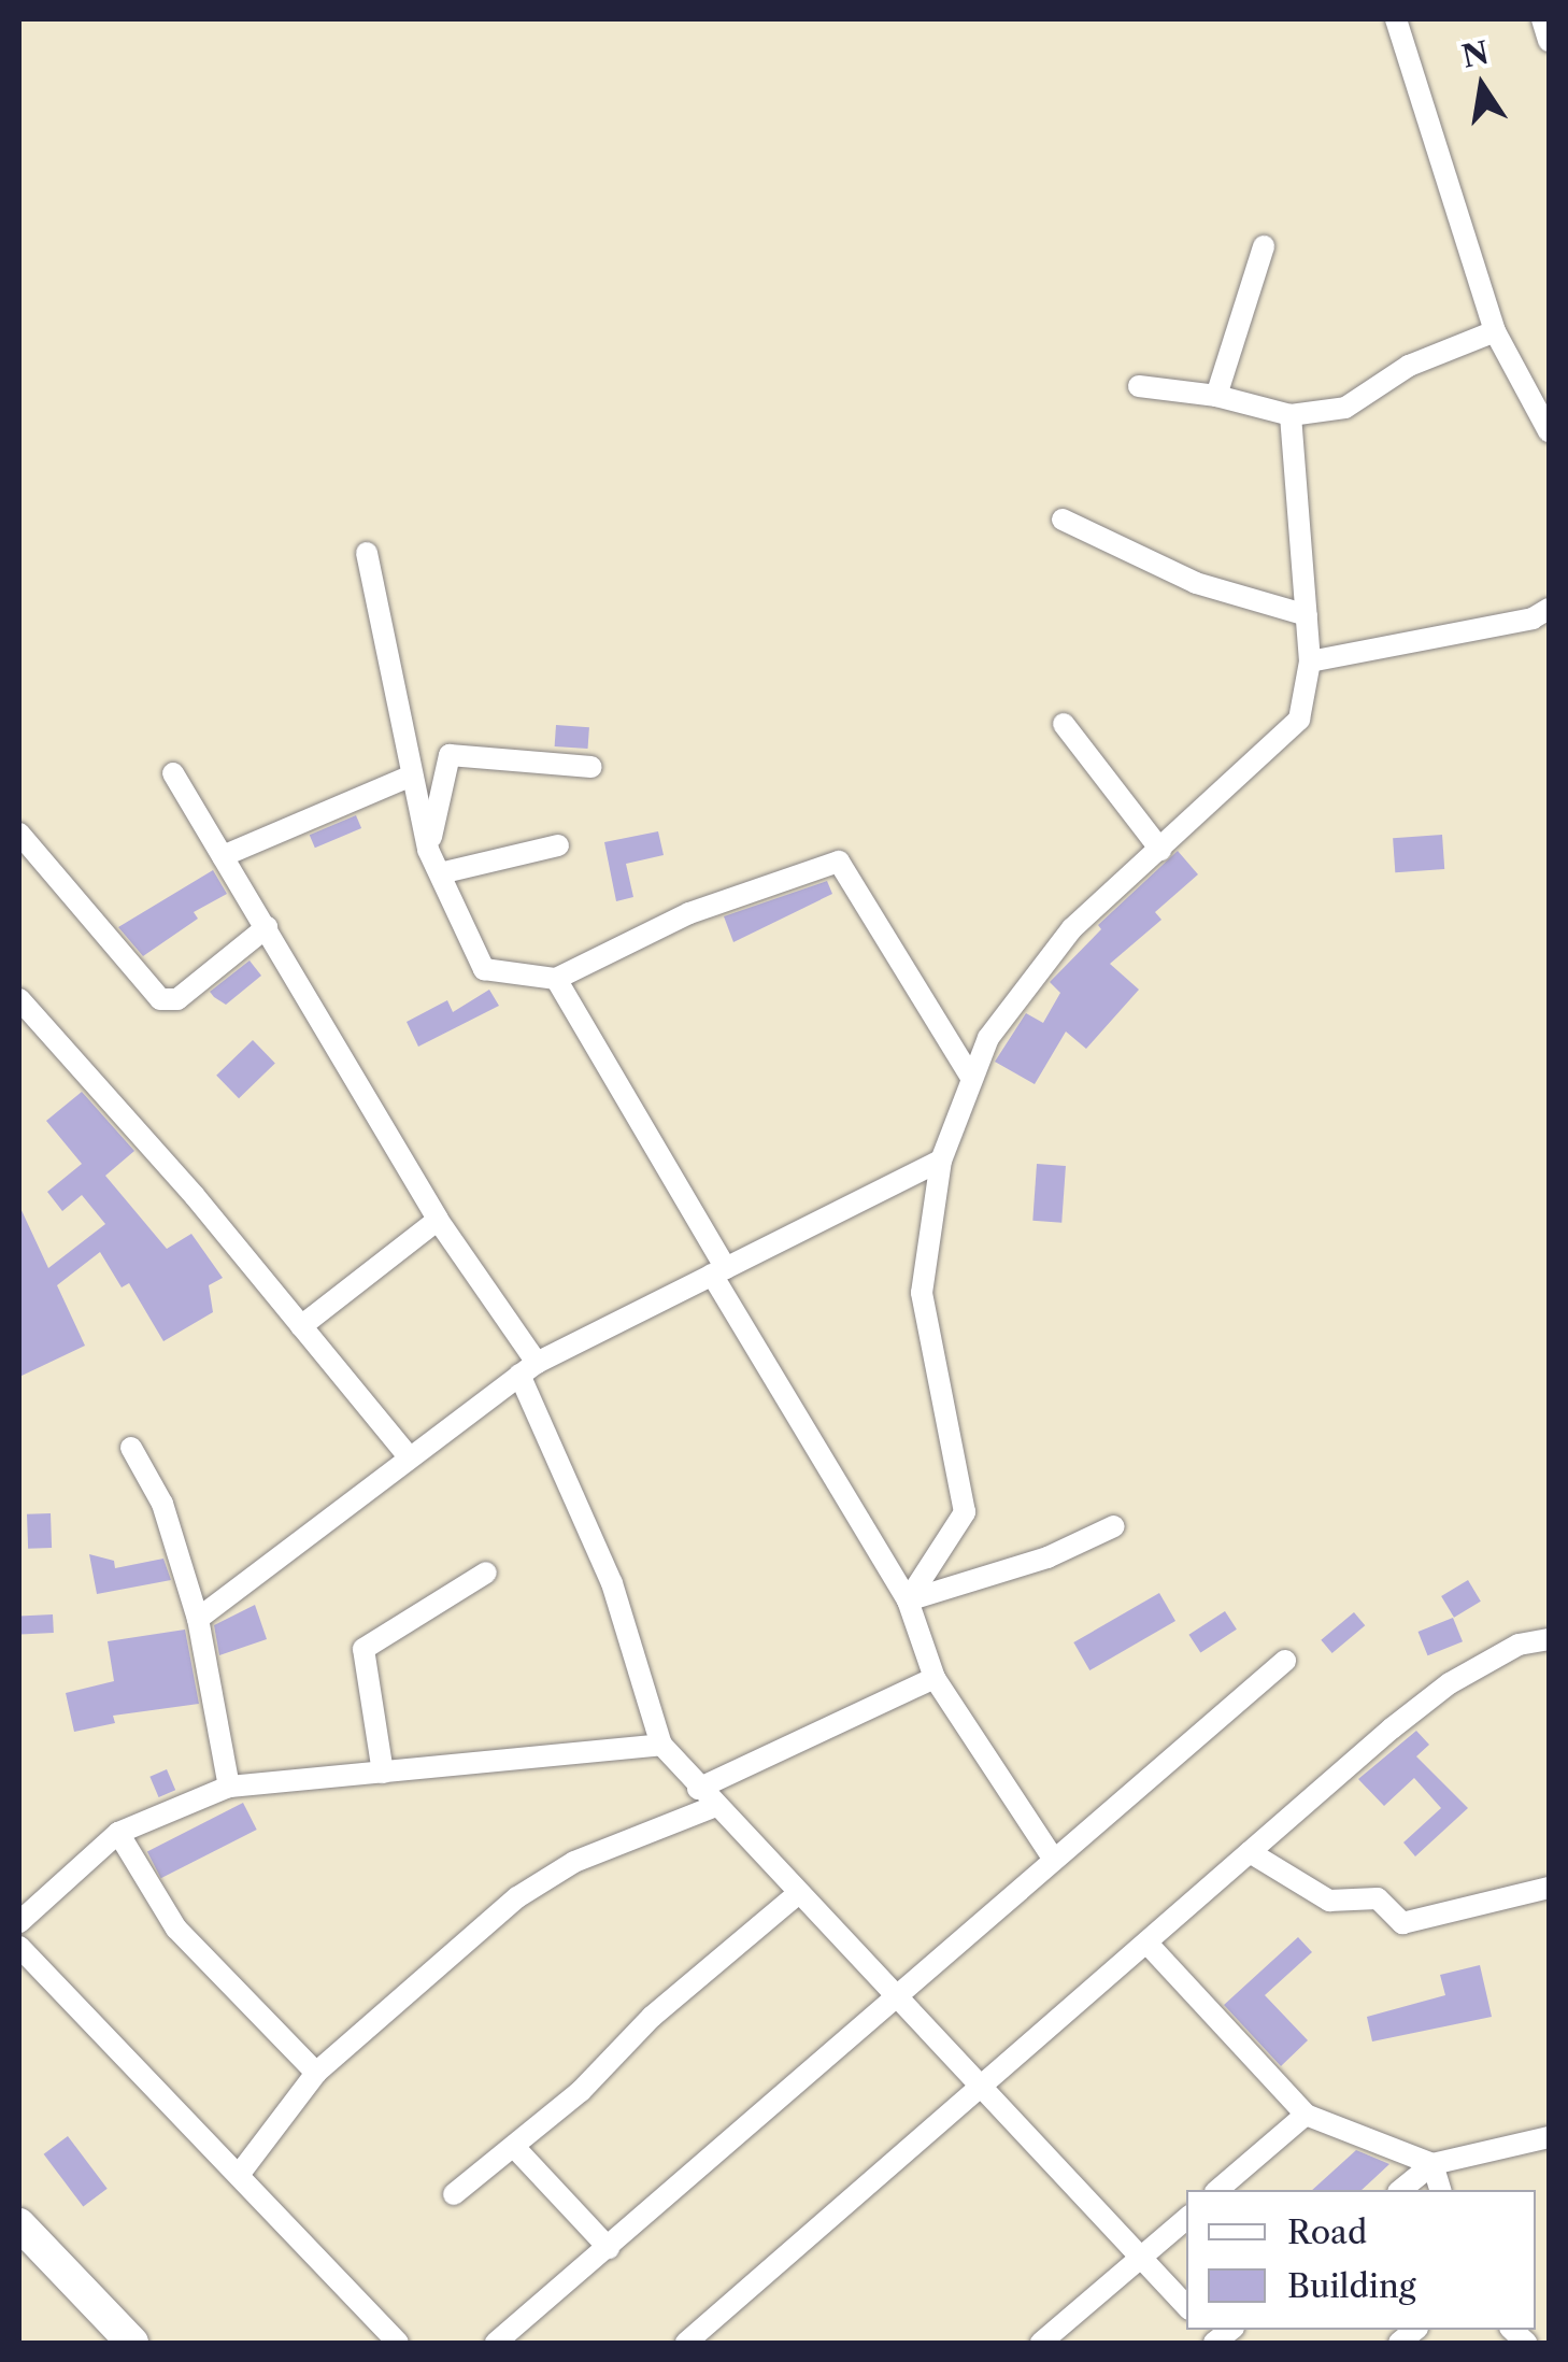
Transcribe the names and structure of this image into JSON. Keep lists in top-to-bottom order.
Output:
{
  "legend": ["Road", "Building"],
  "north": "top"
}
